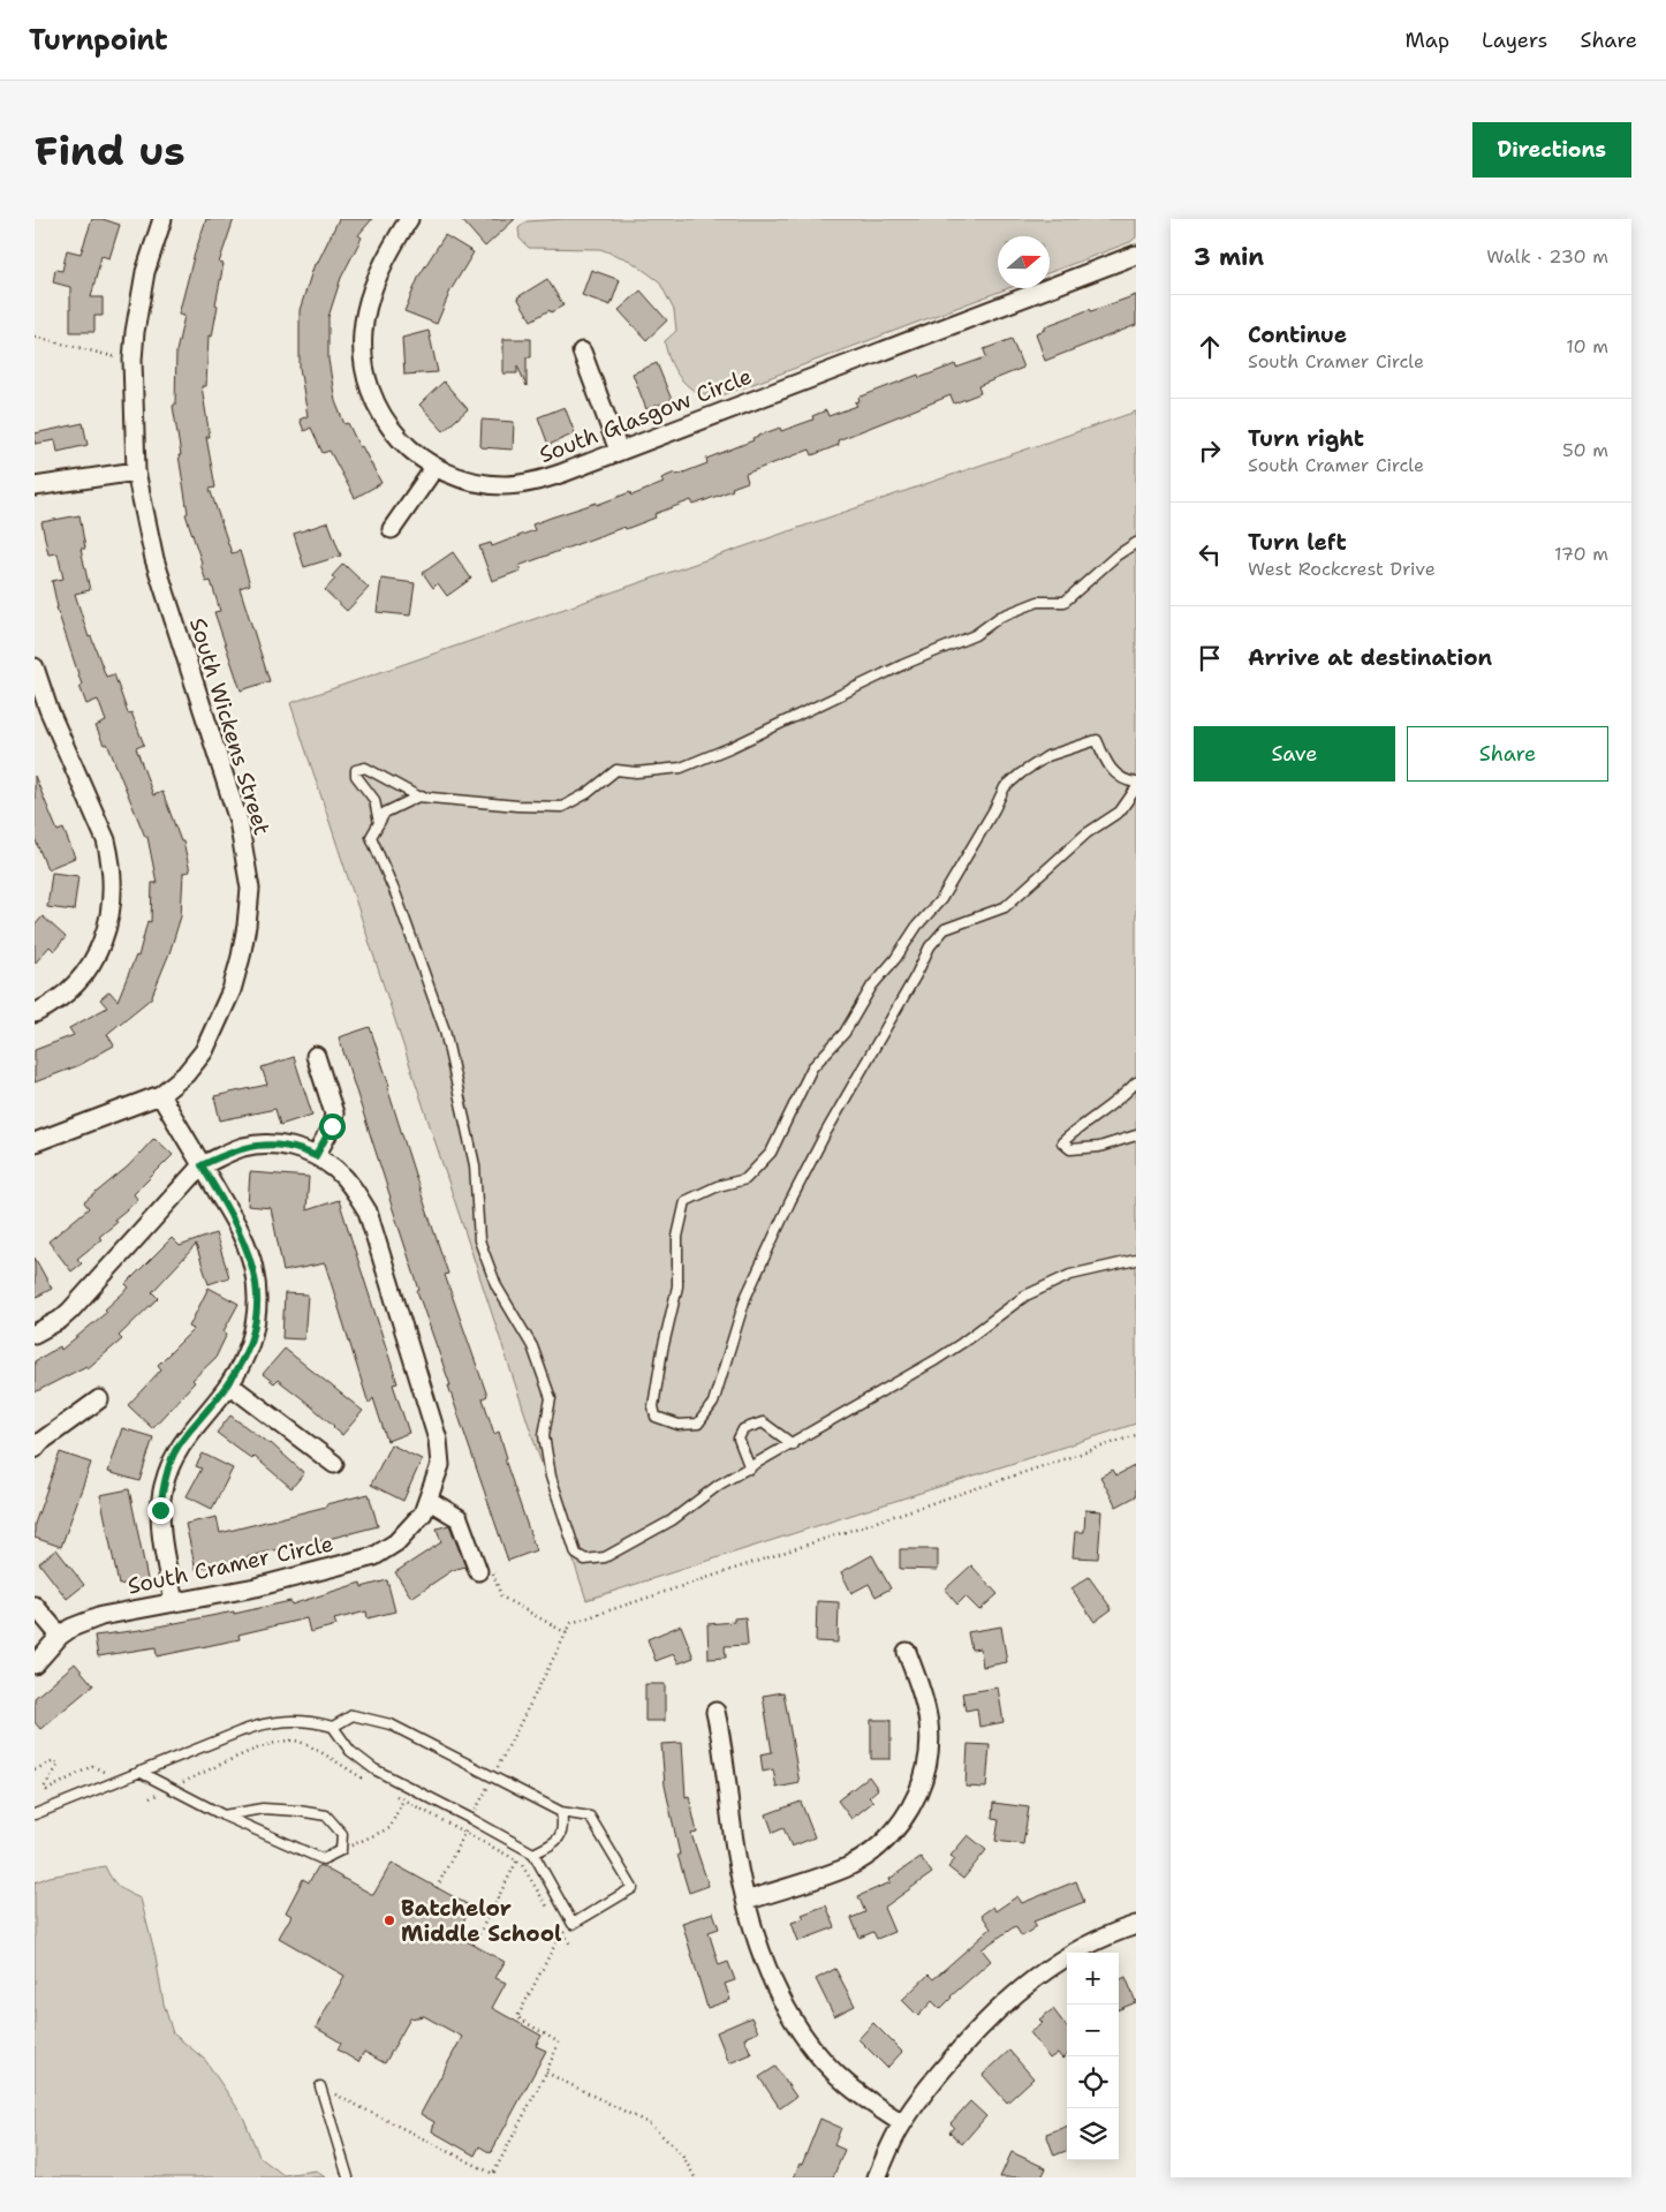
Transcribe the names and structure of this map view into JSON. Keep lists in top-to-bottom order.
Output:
{
  "streets": {
    "street": ["South Glasgow Circle", "South Wickens Street", "South Cramer Circle"]
  },
  "places": ["Batchelor Middle School"],
  "north": "right",
  "page": {
    "header": "Turnpoint",
    "nav": ["Map", "Layers", "Share"],
    "buttons": [
      "Directions",
      ["Save", "Share"]
    ],
    "title": "Find us",
    "heading": ["3 min", "Walk · 230 m"],
    "list": [
      ["Continue", "South Cramer Circle", "10 m"],
      ["Turn right", "South Cramer Circle", "50 m"],
      ["Turn left", "West Rockcrest Drive", "170 m"],
      "Arrive at destination"
    ],
    "map_buttons": ["+", "−"]
  }
}
